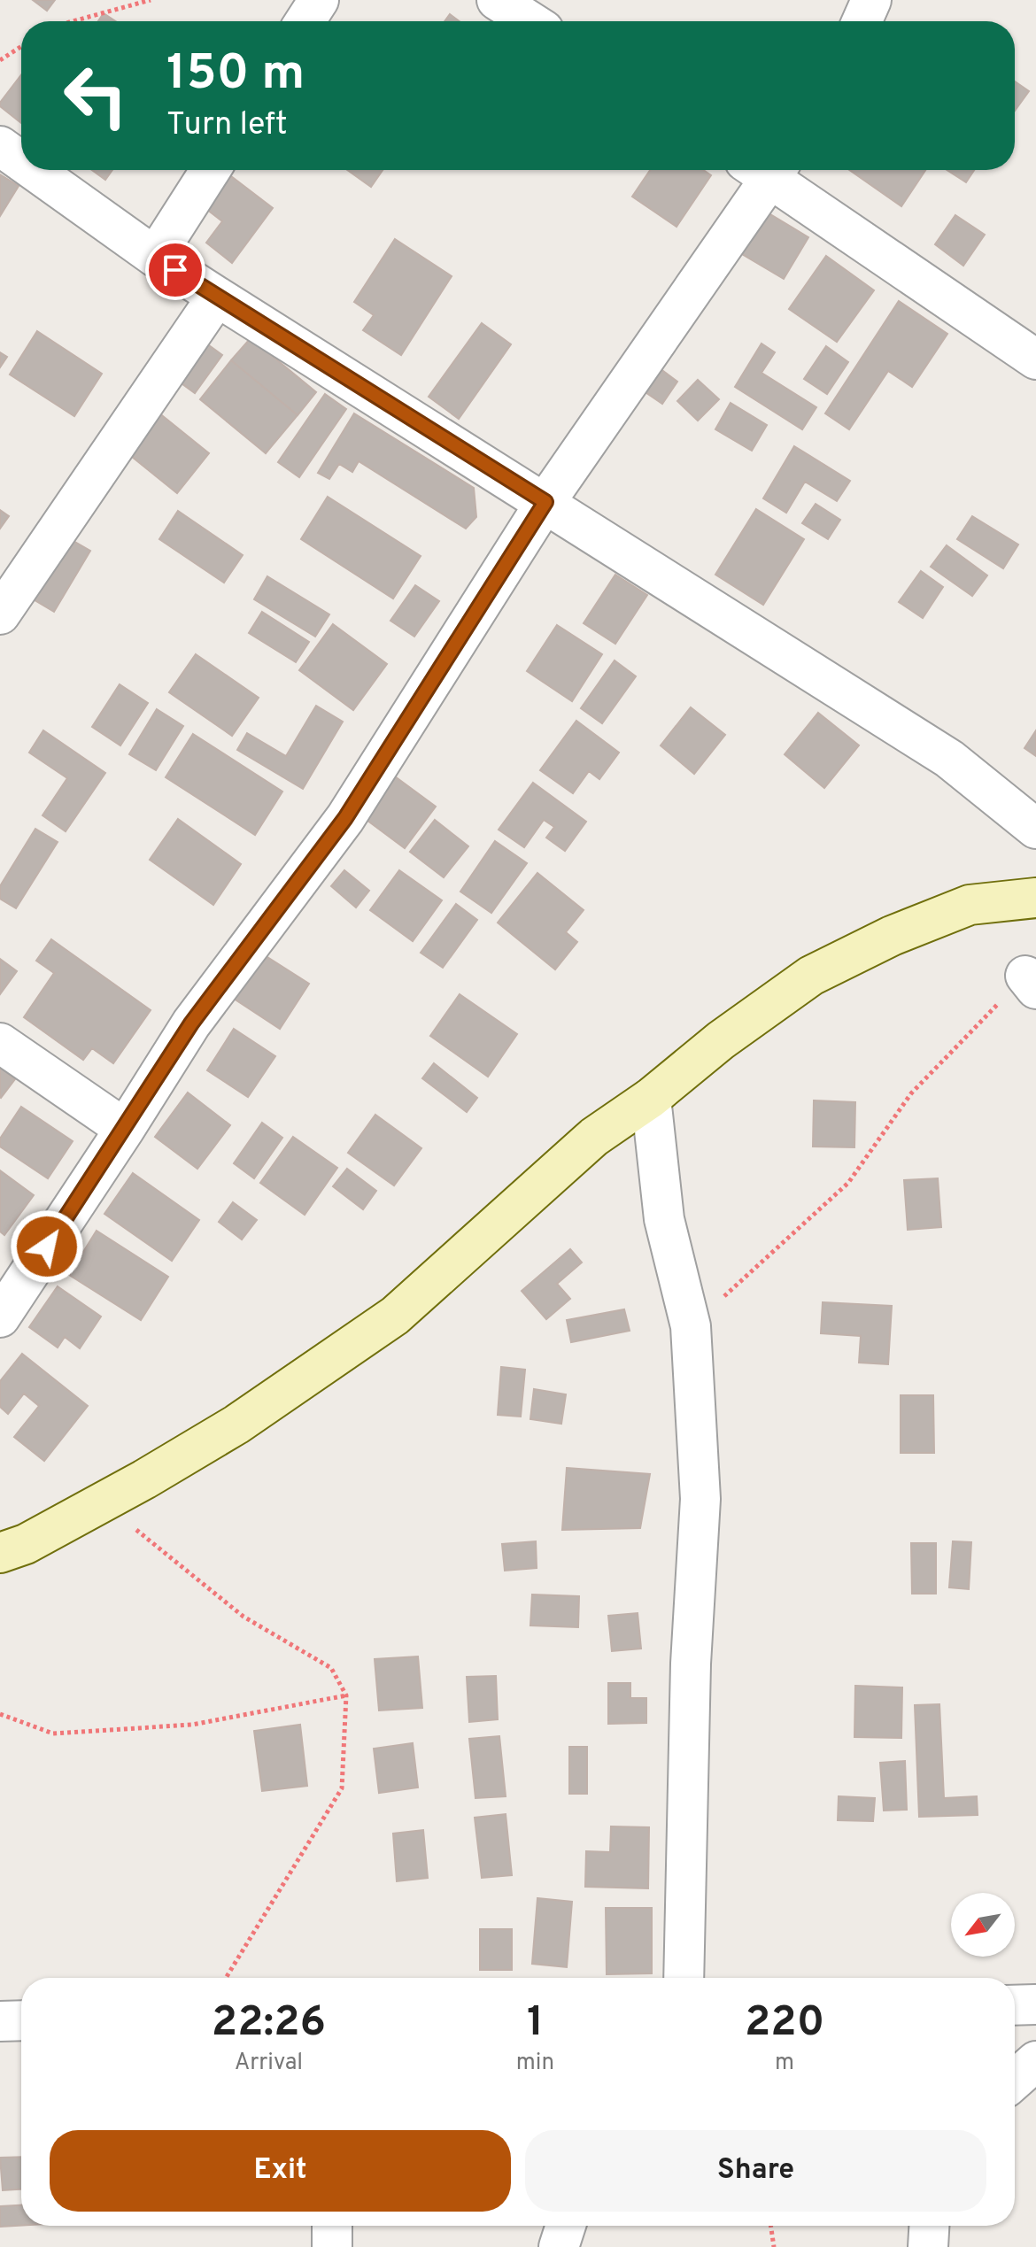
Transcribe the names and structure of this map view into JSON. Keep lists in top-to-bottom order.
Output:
{
  "north": "bottom left",
  "page": {
    "turn": ["150 m", "Turn left"],
    "eta": [
      "22:26",
      "Arrival",
      "1",
      "min",
      "220",
      "m"
    ],
    "buttons": ["Exit", "Share"]
  }
}
